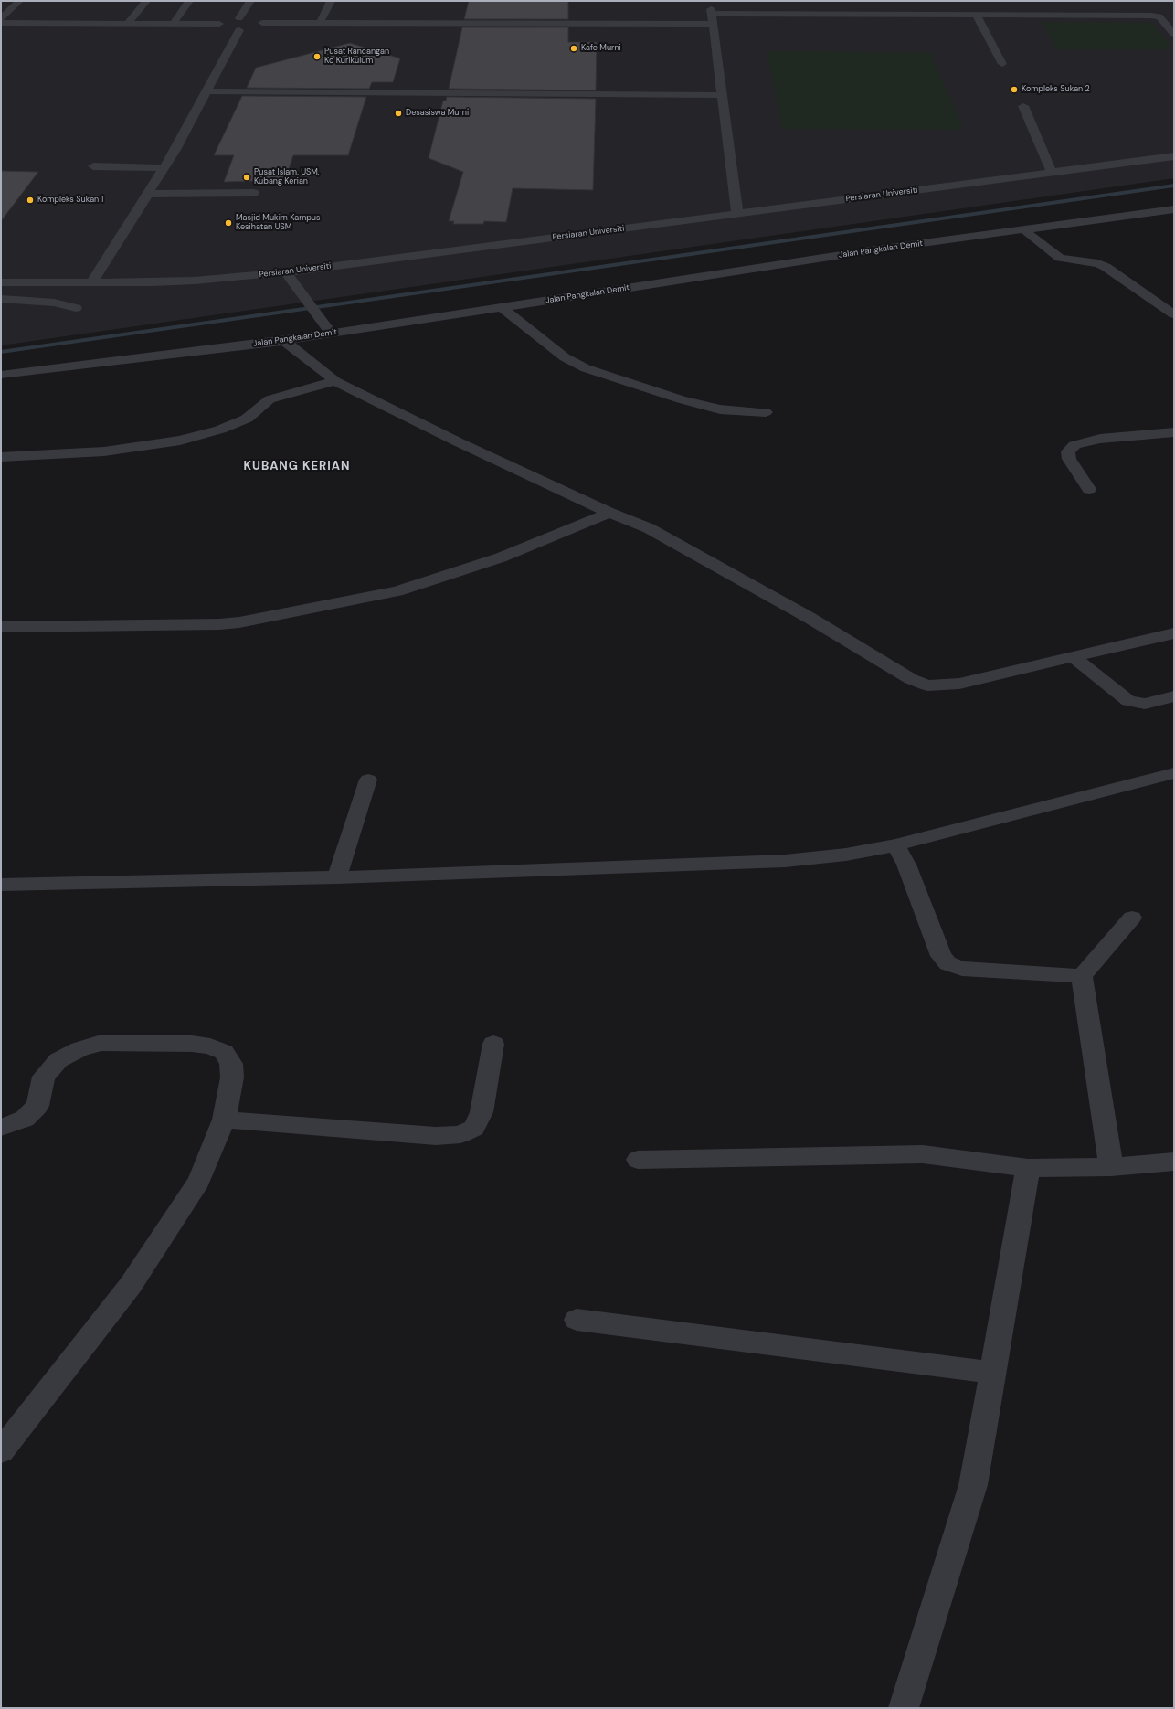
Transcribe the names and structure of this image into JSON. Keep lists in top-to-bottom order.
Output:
{
  "streets": {
    "street": ["Persiaran Universiti", "Jalan Pangkalan Demit"]
  },
  "districts": ["KUBANG KERIAN"],
  "places": [
    "Kafe Murni",
    "Pusat Rancangan Ko Kurikulum",
    "Kompleks Sukan 2",
    "Desasiswa Murni",
    "Pusat Islam, USM, Kubang Kerian",
    "Kompleks Sukan 1",
    "Masjid Mukim Kampus Kesihatan USM"
  ]
}
